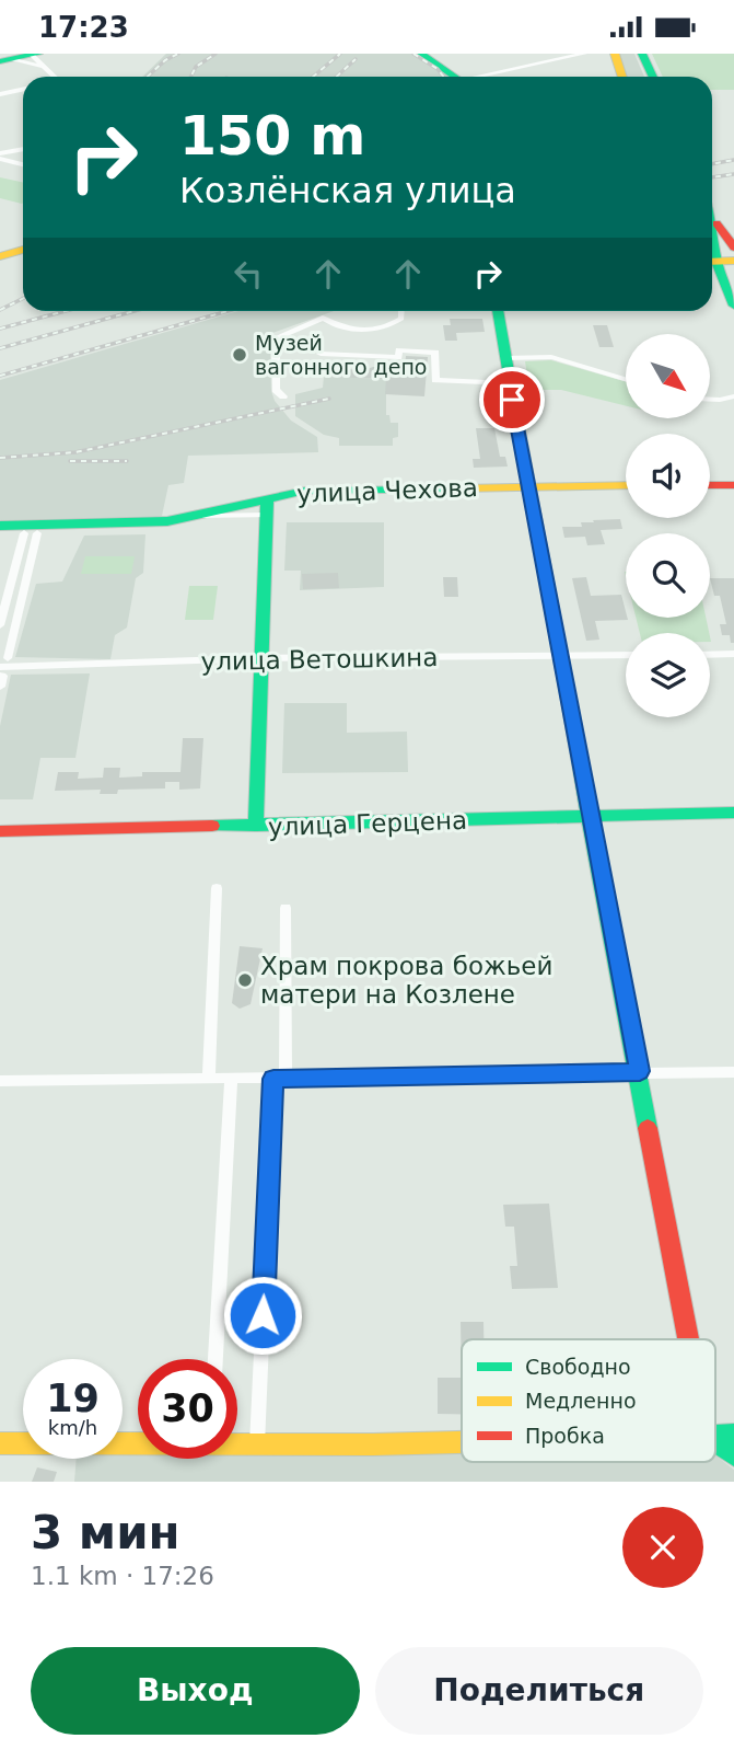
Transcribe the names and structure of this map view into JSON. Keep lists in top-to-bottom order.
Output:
{
  "streets": {
    "street": ["улица Чехова", "улица Ветошкина", "улица Герцена"]
  },
  "places": ["Музей вагонного депо", "Храм покрова божьей матери на Козлене"],
  "legend": ["Свободно", "Медленно", "Пробка"],
  "north": "bottom right",
  "page": {
    "status": "17:23",
    "turn": ["150 m", "Козлёнская улица"],
    "speed": "19 km/h",
    "limit": "30",
    "heading": ["3 мин", "1.1 km · 17:26"],
    "buttons": ["Выход", "Поделиться"]
  }
}
